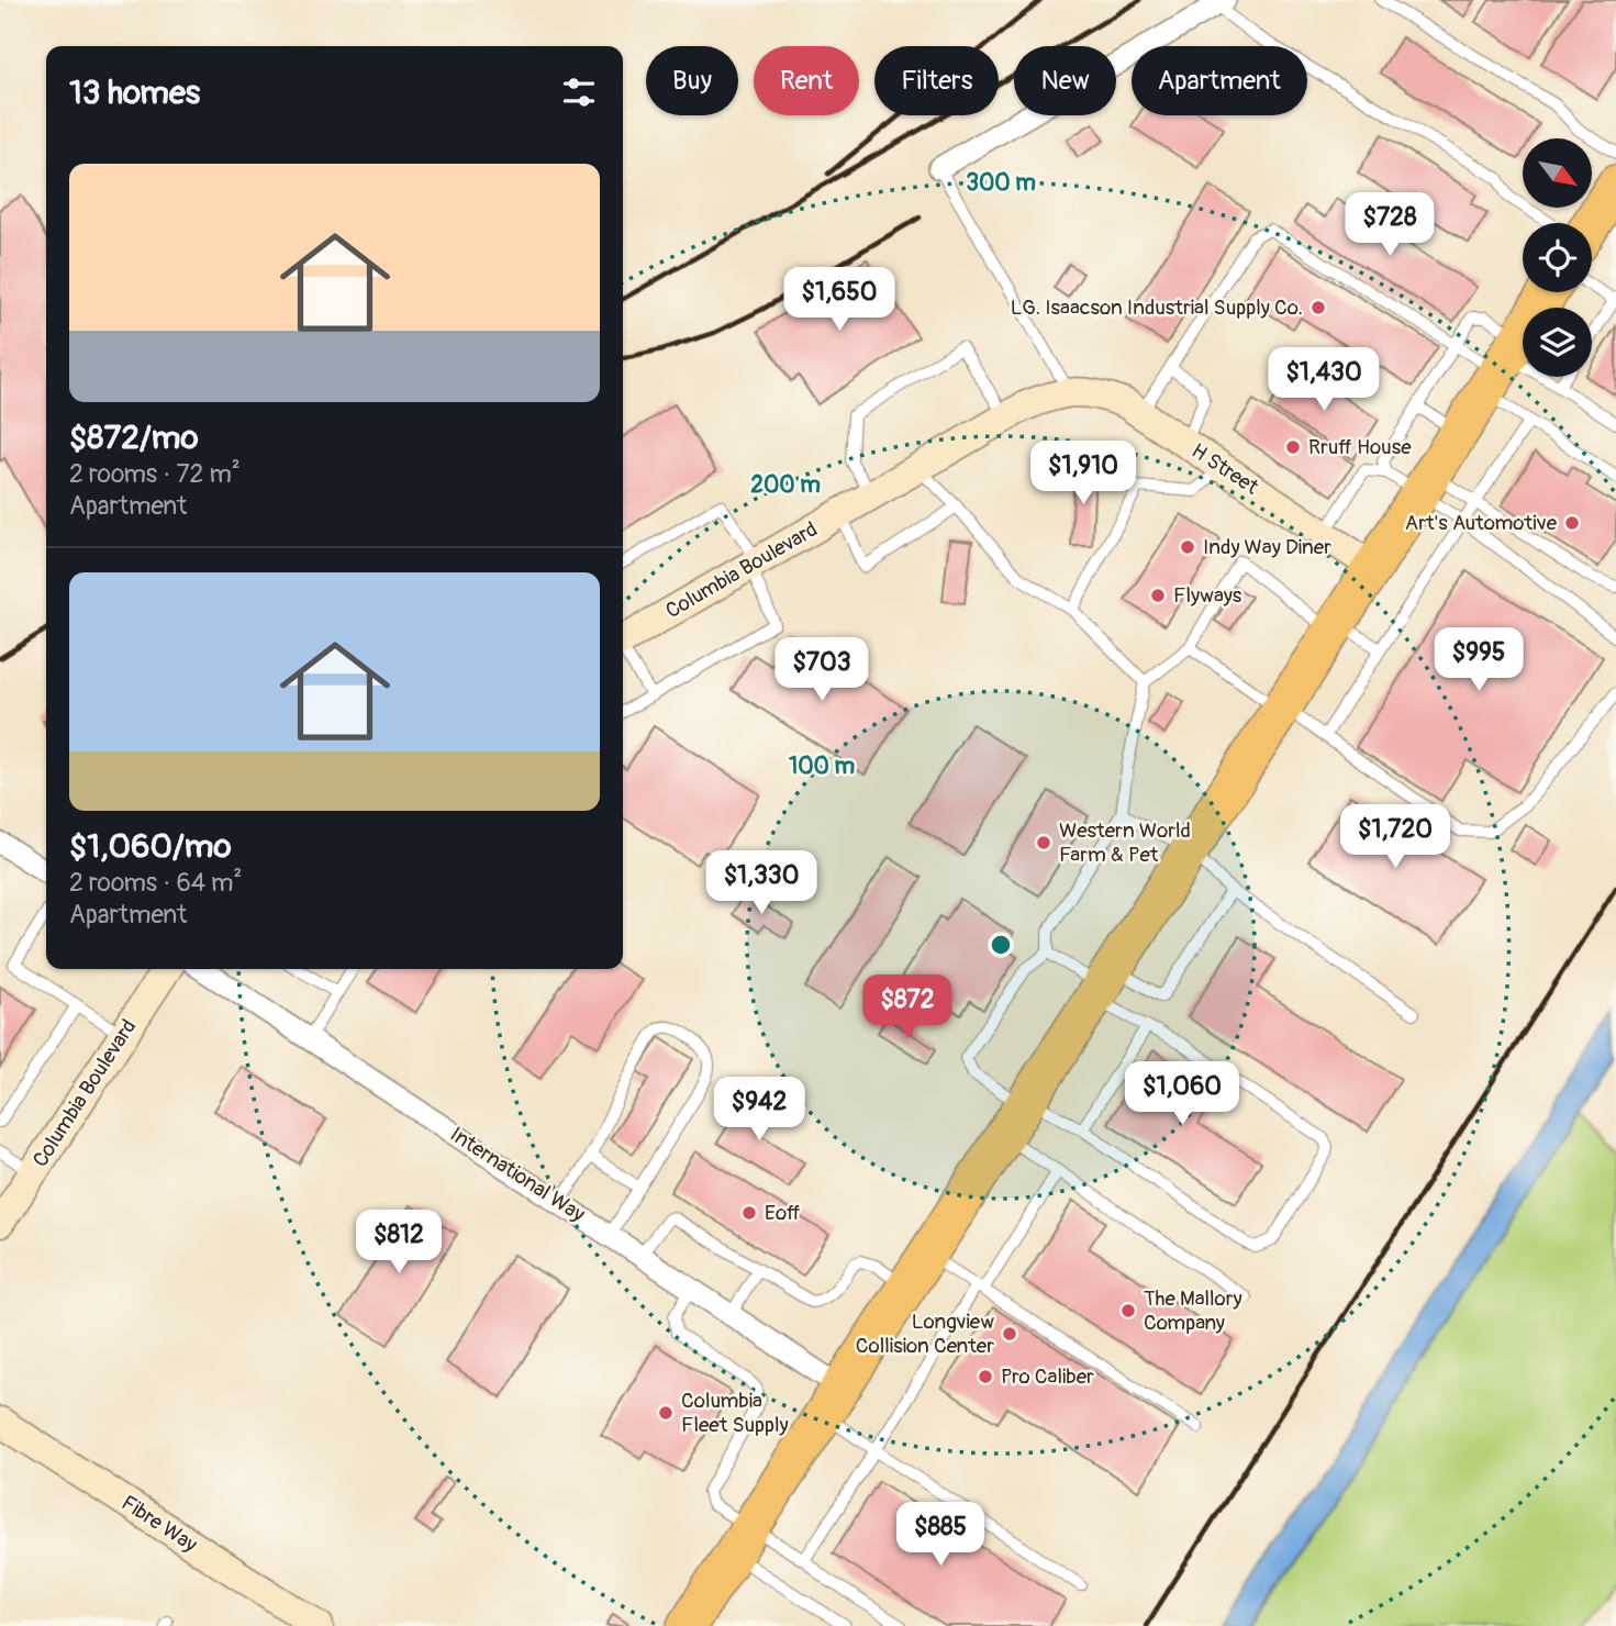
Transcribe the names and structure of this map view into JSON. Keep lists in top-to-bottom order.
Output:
{
  "streets": {
    "street": [
      "H Street",
      "Columbia Boulevard",
      "International Way",
      "Fibre Way"
    ]
  },
  "crossings": [
    ["H Street", "Columbia Boulevard"]
  ],
  "places": [
    "LG. Isaacson Industrial Supply Co.",
    "Rruff House",
    "Art's Automotive",
    "Indy Way Diner",
    "Flyways",
    "Western World Farm & Pet",
    "Eoff",
    "The Mallory Company",
    "Longview Collision Center",
    "Pro Caliber",
    "Columbia Fleet Supply"
  ],
  "north": "bottom right",
  "page": {
    "chip": [
      "Buy",
      "Rent",
      "Filters",
      "New",
      "Apartment"
    ],
    "heading": "13 homes",
    "list": [
      {
        "name": "$872/mo",
        "note": "2 rooms · 72 m² · Apartment"
      },
      {
        "name": "$1,060/mo",
        "note": "2 rooms · 64 m² · Apartment"
      }
    ],
    "price": [
      "$728",
      "$1,650",
      "$1,430",
      "$1,910",
      "$995",
      "$703",
      "$1,720",
      "$1,330",
      "$872",
      "$1,060",
      "$942",
      "$812",
      "$885"
    ]
  },
  "rings": ["300 m", "200 m", "100 m"]
}
